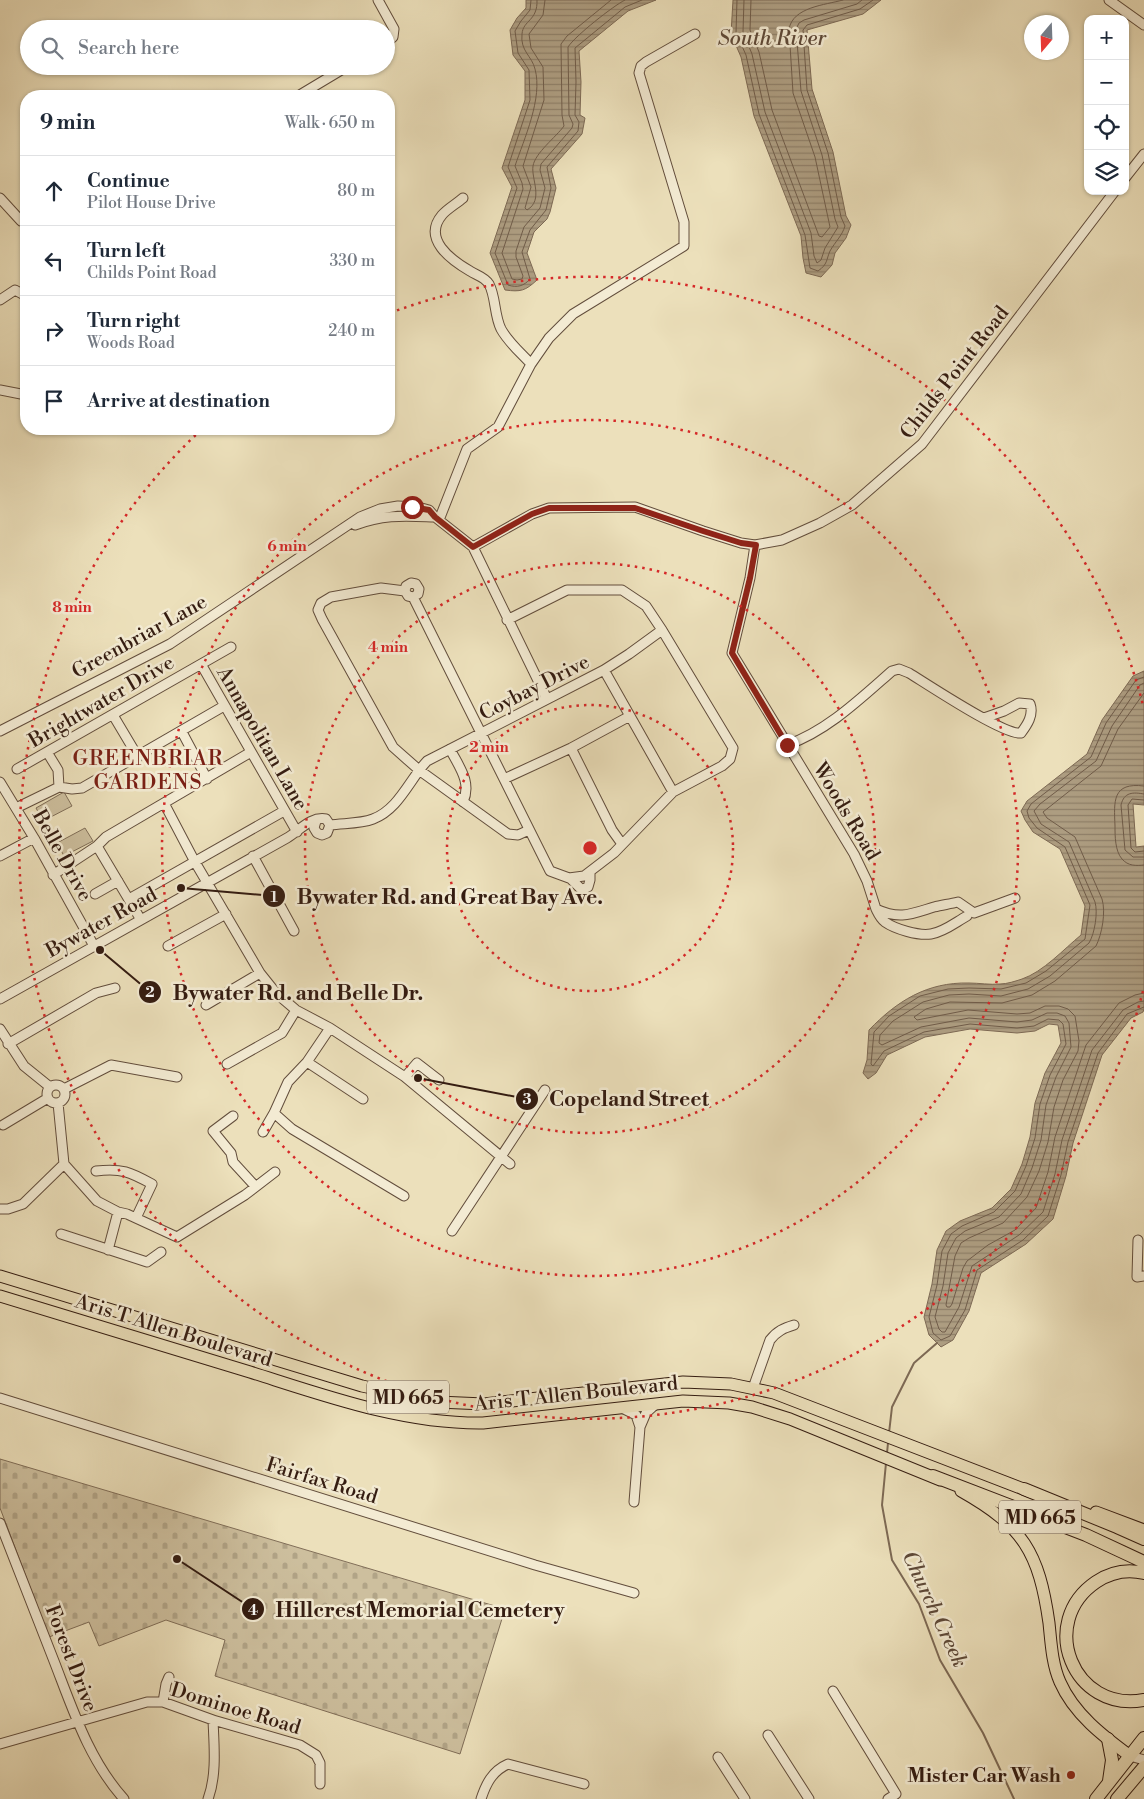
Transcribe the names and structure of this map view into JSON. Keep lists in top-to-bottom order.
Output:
{
  "streets": {
    "highway": ["Aris T Allen Boulevard", "MD 665"],
    "street": [
      "Childs Point Road",
      "Greenbriar Lane",
      "Coybay Drive",
      "Brightwater Drive",
      "Annapolitan Lane",
      "Woods Road",
      "Belle Drive",
      "Bywater Road",
      "Fairfax Road",
      "Forest Drive",
      "Dominoe Road"
    ]
  },
  "crossings": [
    ["Childs Point Road", "Woods Road"],
    ["Brightwater Drive", "Annapolitan Lane"],
    ["Annapolitan Lane", "Bywater Road"],
    ["Belle Drive", "Bywater Road"],
    ["Forest Drive", "Dominoe Road"]
  ],
  "districts": ["GREENBRIAR GARDENS"],
  "water": ["South River", "Church Creek"],
  "places": [
    "Bywater Rd. and Great Bay Ave.",
    "Bywater Rd. and Belle Dr.",
    "Copeland Street",
    "Hillcrest Memorial Cemetery",
    "Mister Car Wash"
  ],
  "north": "bottom",
  "page": {
    "map_buttons": ["+", "−"],
    "search": "Search here",
    "heading": ["9 min", "Walk · 650 m"],
    "list": [
      ["Continue", "Pilot House Drive", "80 m"],
      ["Turn left", "Childs Point Road", "330 m"],
      ["Turn right", "Woods Road", "240 m"],
      "Arrive at destination"
    ]
  },
  "rings": [
    "6 min",
    "8 min",
    "4 min",
    "2 min"
  ]
}
